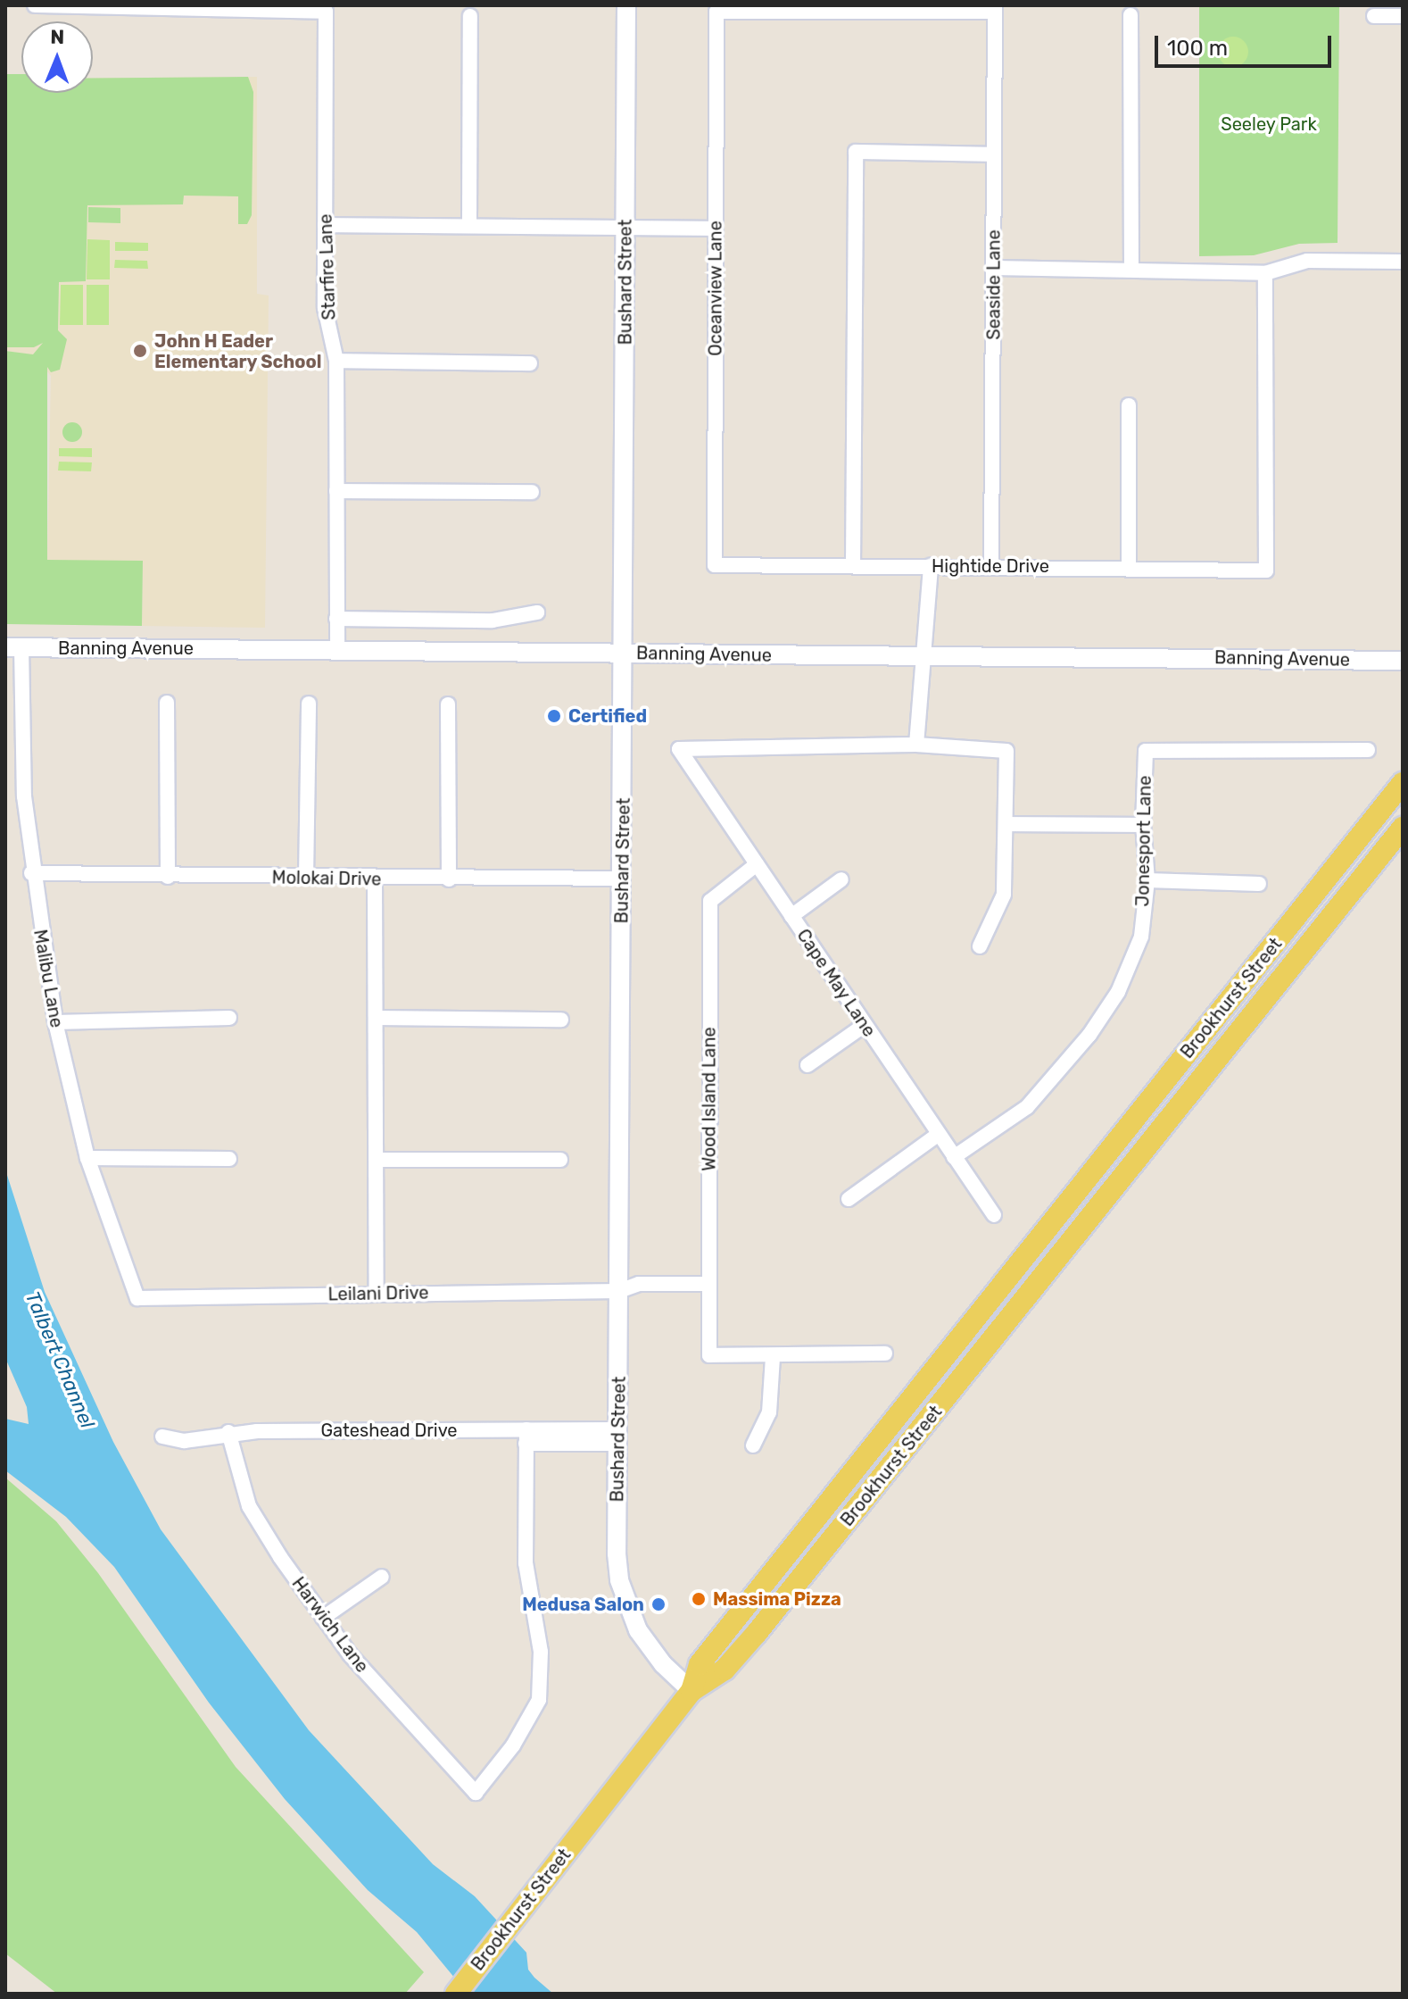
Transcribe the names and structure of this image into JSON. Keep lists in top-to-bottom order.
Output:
{
  "streets": {
    "main road": ["Brookhurst Street"],
    "street": [
      "Starfire Lane",
      "Bushard Street",
      "Seaside Lane",
      "Oceanview Lane",
      "Hightide Drive",
      "Banning Avenue",
      "Jonesport Lane",
      "Molokai Drive",
      "Malibu Lane",
      "Cape May Lane",
      "Wood Island Lane",
      "Leilani Drive",
      "Gateshead Drive",
      "Harwich Lane"
    ]
  },
  "crossings": [
    ["Starfire Lane", "Banning Avenue"],
    ["Bushard Street", "Banning Avenue"],
    ["Bushard Street", "Molokai Drive"],
    ["Bushard Street", "Brookhurst Street"],
    ["Bushard Street", "Leilani Drive"],
    ["Bushard Street", "Gateshead Drive"],
    ["Seaside Lane", "Oceanview Lane"],
    ["Seaside Lane", "Hightide Drive"],
    ["Oceanview Lane", "Hightide Drive"],
    ["Banning Avenue", "Malibu Lane"],
    ["Jonesport Lane", "Cape May Lane"],
    ["Molokai Drive", "Malibu Lane"],
    ["Malibu Lane", "Leilani Drive"],
    ["Cape May Lane", "Wood Island Lane"],
    ["Wood Island Lane", "Leilani Drive"],
    ["Gateshead Drive", "Harwich Lane"]
  ],
  "water": ["Talbert Channel"],
  "parks": ["Seeley Park"],
  "places": [
    "John H Eader Elementary School",
    "Certified",
    "Massima Pizza",
    "Medusa Salon"
  ],
  "scale_bar": "100 m",
  "north": "top"
}
